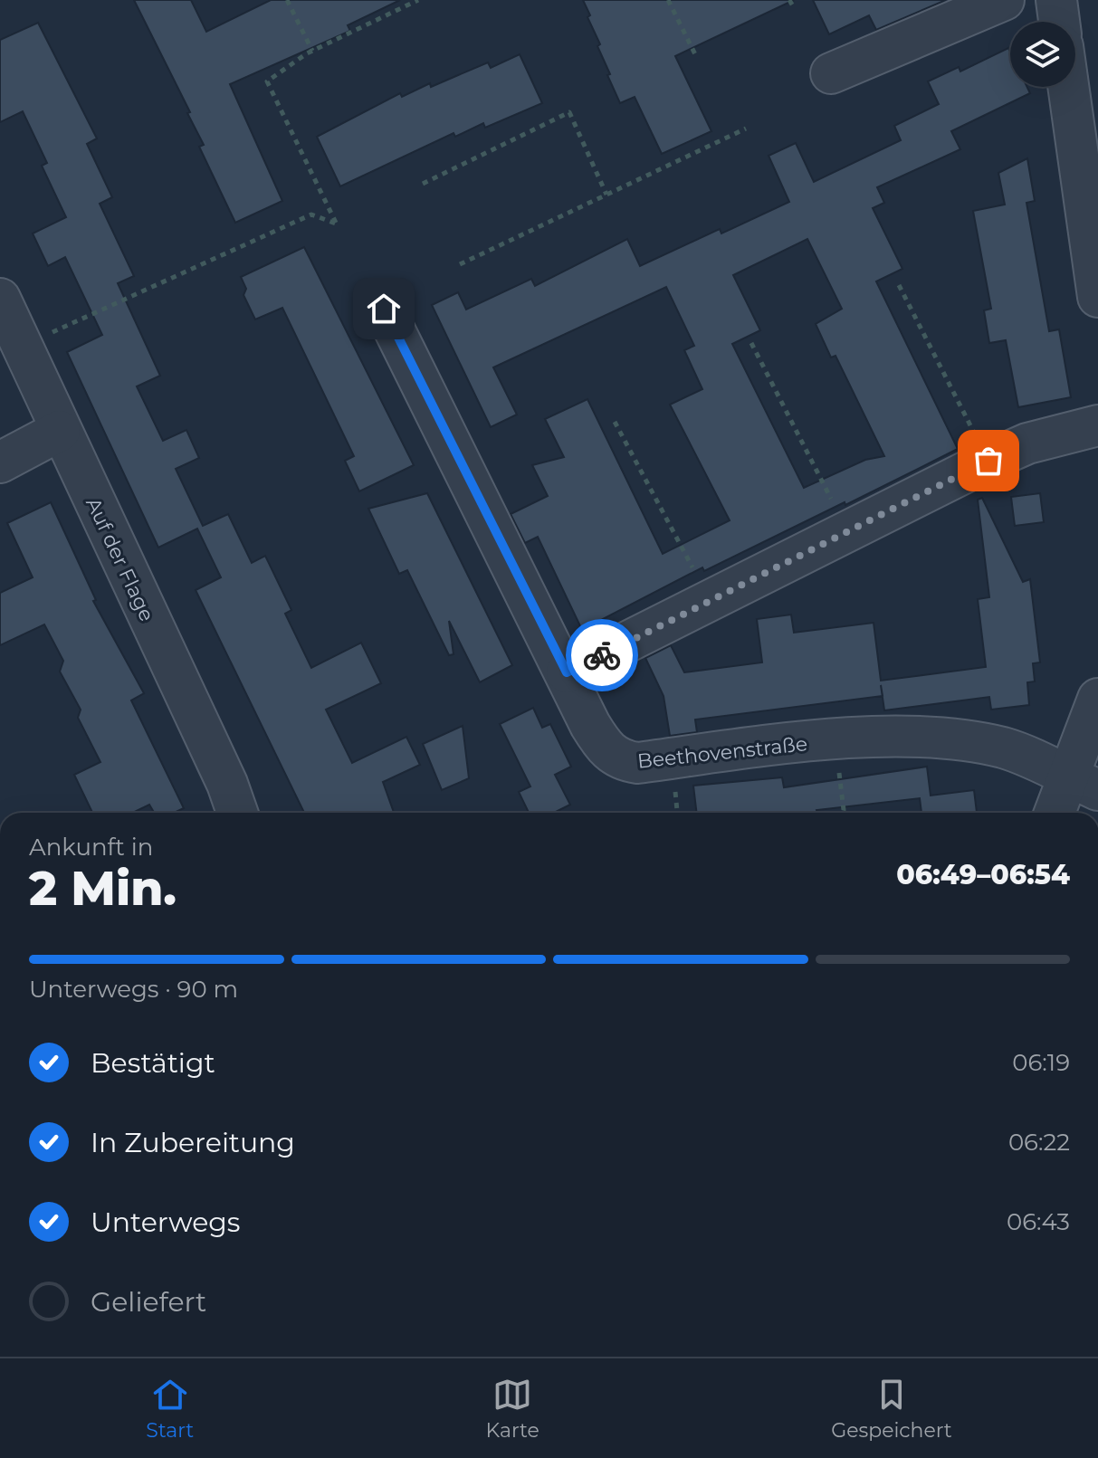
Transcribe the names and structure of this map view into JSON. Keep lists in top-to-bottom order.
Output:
{
  "streets": {
    "street": ["Auf der Flage", "Beethovenstraße"]
  },
  "page": {
    "heading": ["2 Min.", "Ankunft in", "06:49–06:54"],
    "bar": "Unterwegs · 90 m",
    "list": [
      ["Bestätigt", "06:19"],
      ["In Zubereitung", "06:22"],
      ["Unterwegs", "06:43"],
      "Geliefert"
    ],
    "tabs": ["Start", "Karte", "Gespeichert"]
  }
}
